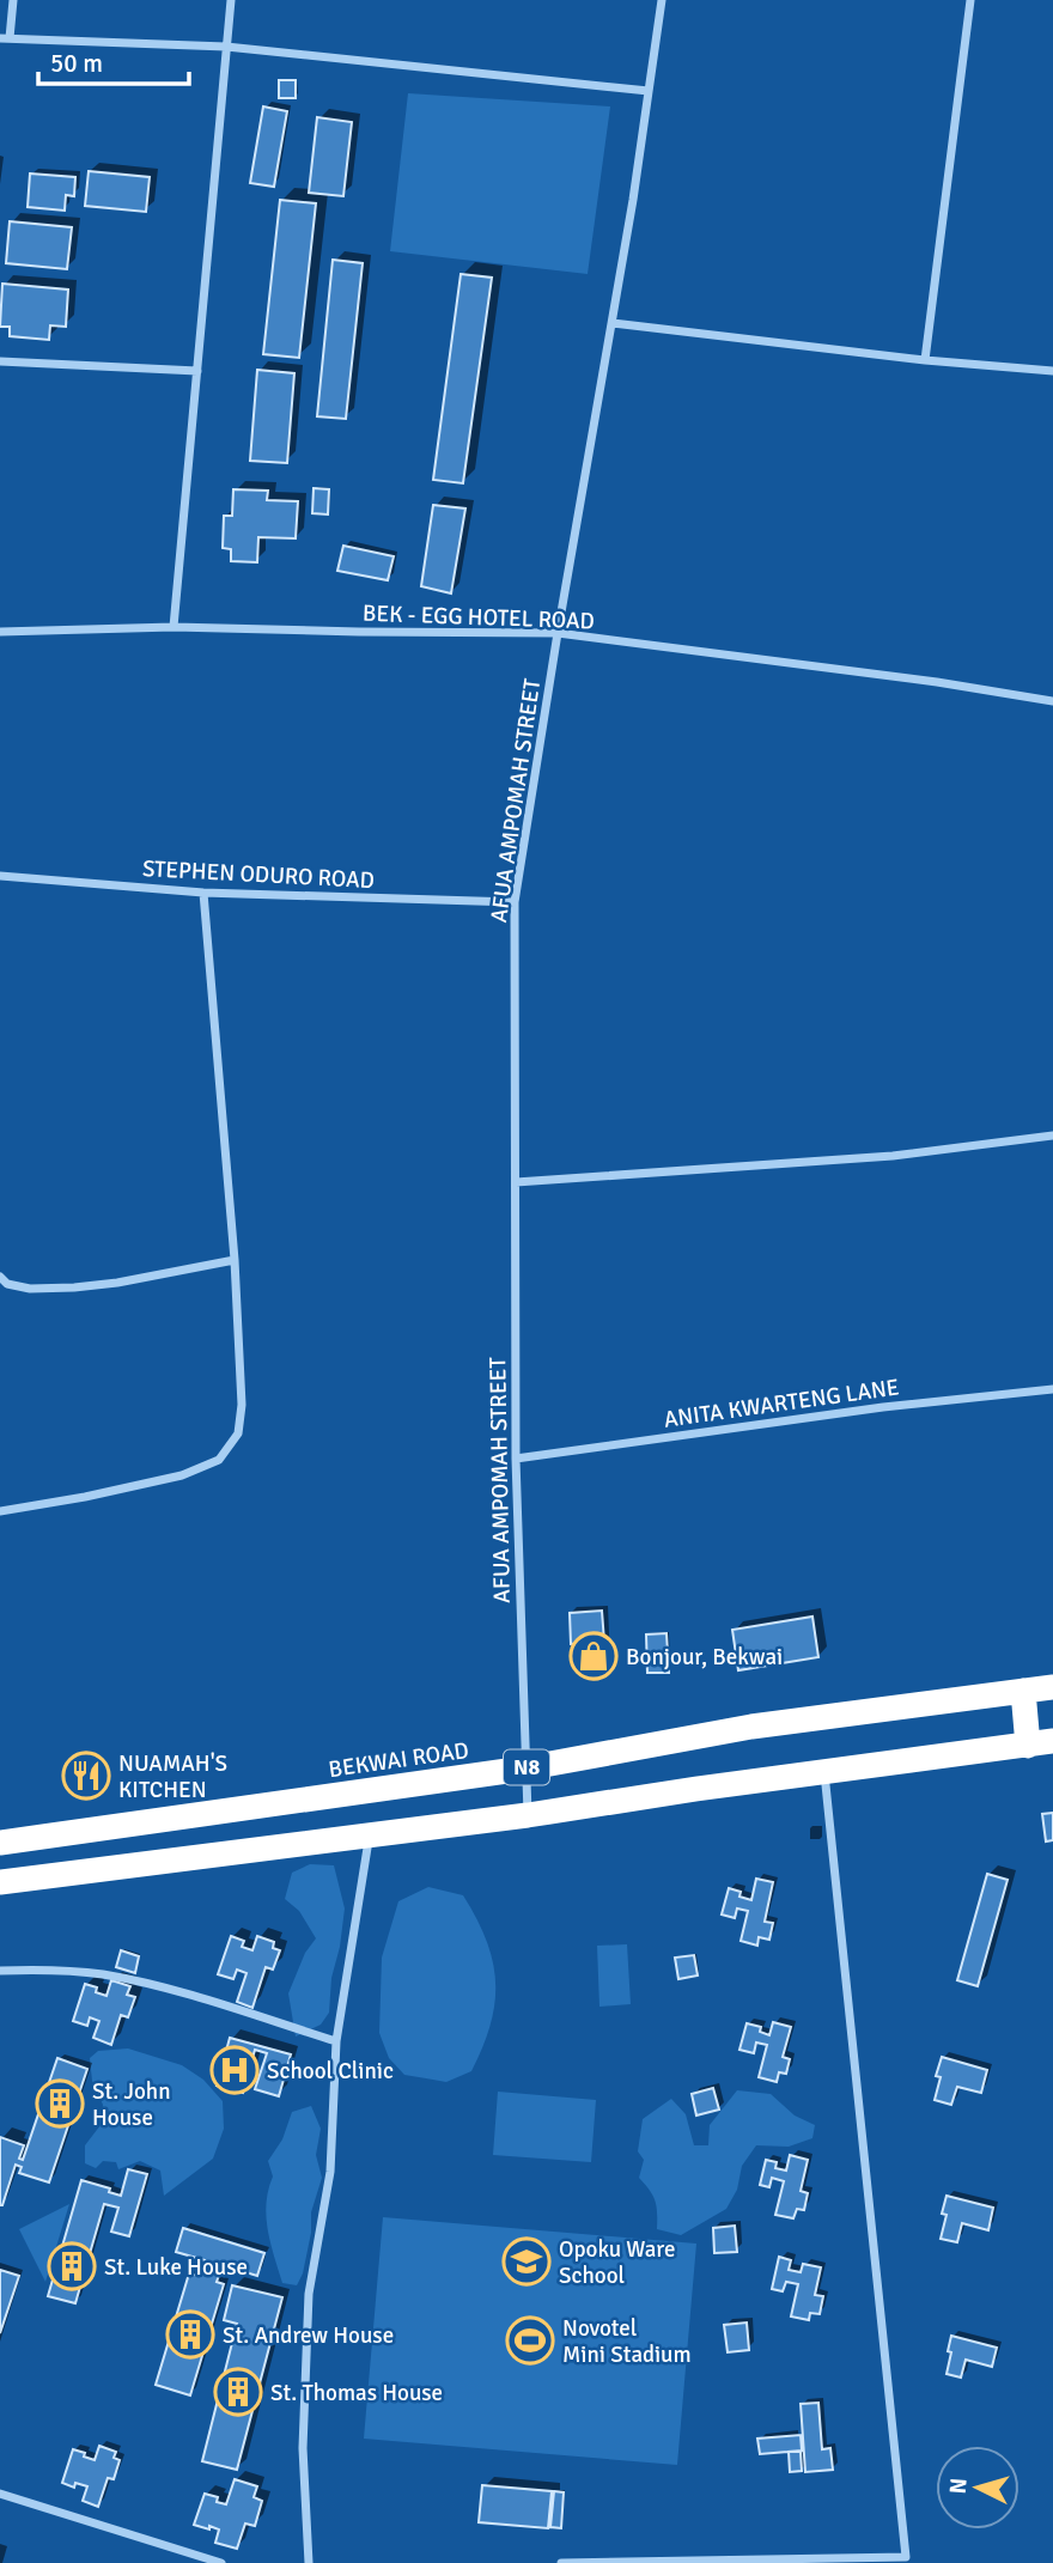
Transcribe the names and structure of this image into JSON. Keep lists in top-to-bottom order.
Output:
{
  "streets": {
    "highway": ["BEKWAI ROAD", "N8"],
    "street": [
      "BEK - EGG HOTEL ROAD",
      "AFUA AMPOMAH STREET",
      "STEPHEN ODURO ROAD",
      "ANITA KWARTENG LANE"
    ]
  },
  "crossings": [
    ["BEK - EGG HOTEL ROAD", "AFUA AMPOMAH STREET"],
    ["AFUA AMPOMAH STREET", "STEPHEN ODURO ROAD"],
    ["AFUA AMPOMAH STREET", "ANITA KWARTENG LANE"],
    ["AFUA AMPOMAH STREET", "BEKWAI ROAD"],
    ["AFUA AMPOMAH STREET", "N8"]
  ],
  "places": {
    "shop": ["Bonjour, Bekwai"],
    "restaurant": ["NUAMAH'S KITCHEN"],
    "hospital": ["School Clinic"],
    "building": [
      "St. John House",
      "St. Luke House",
      "St. Andrew House",
      "St. Thomas House"
    ],
    "school or university": ["Opoku Ware School"],
    "sports": ["Novotel Mini Stadium"]
  },
  "scale_bar": "50 m",
  "north": "left"
}
